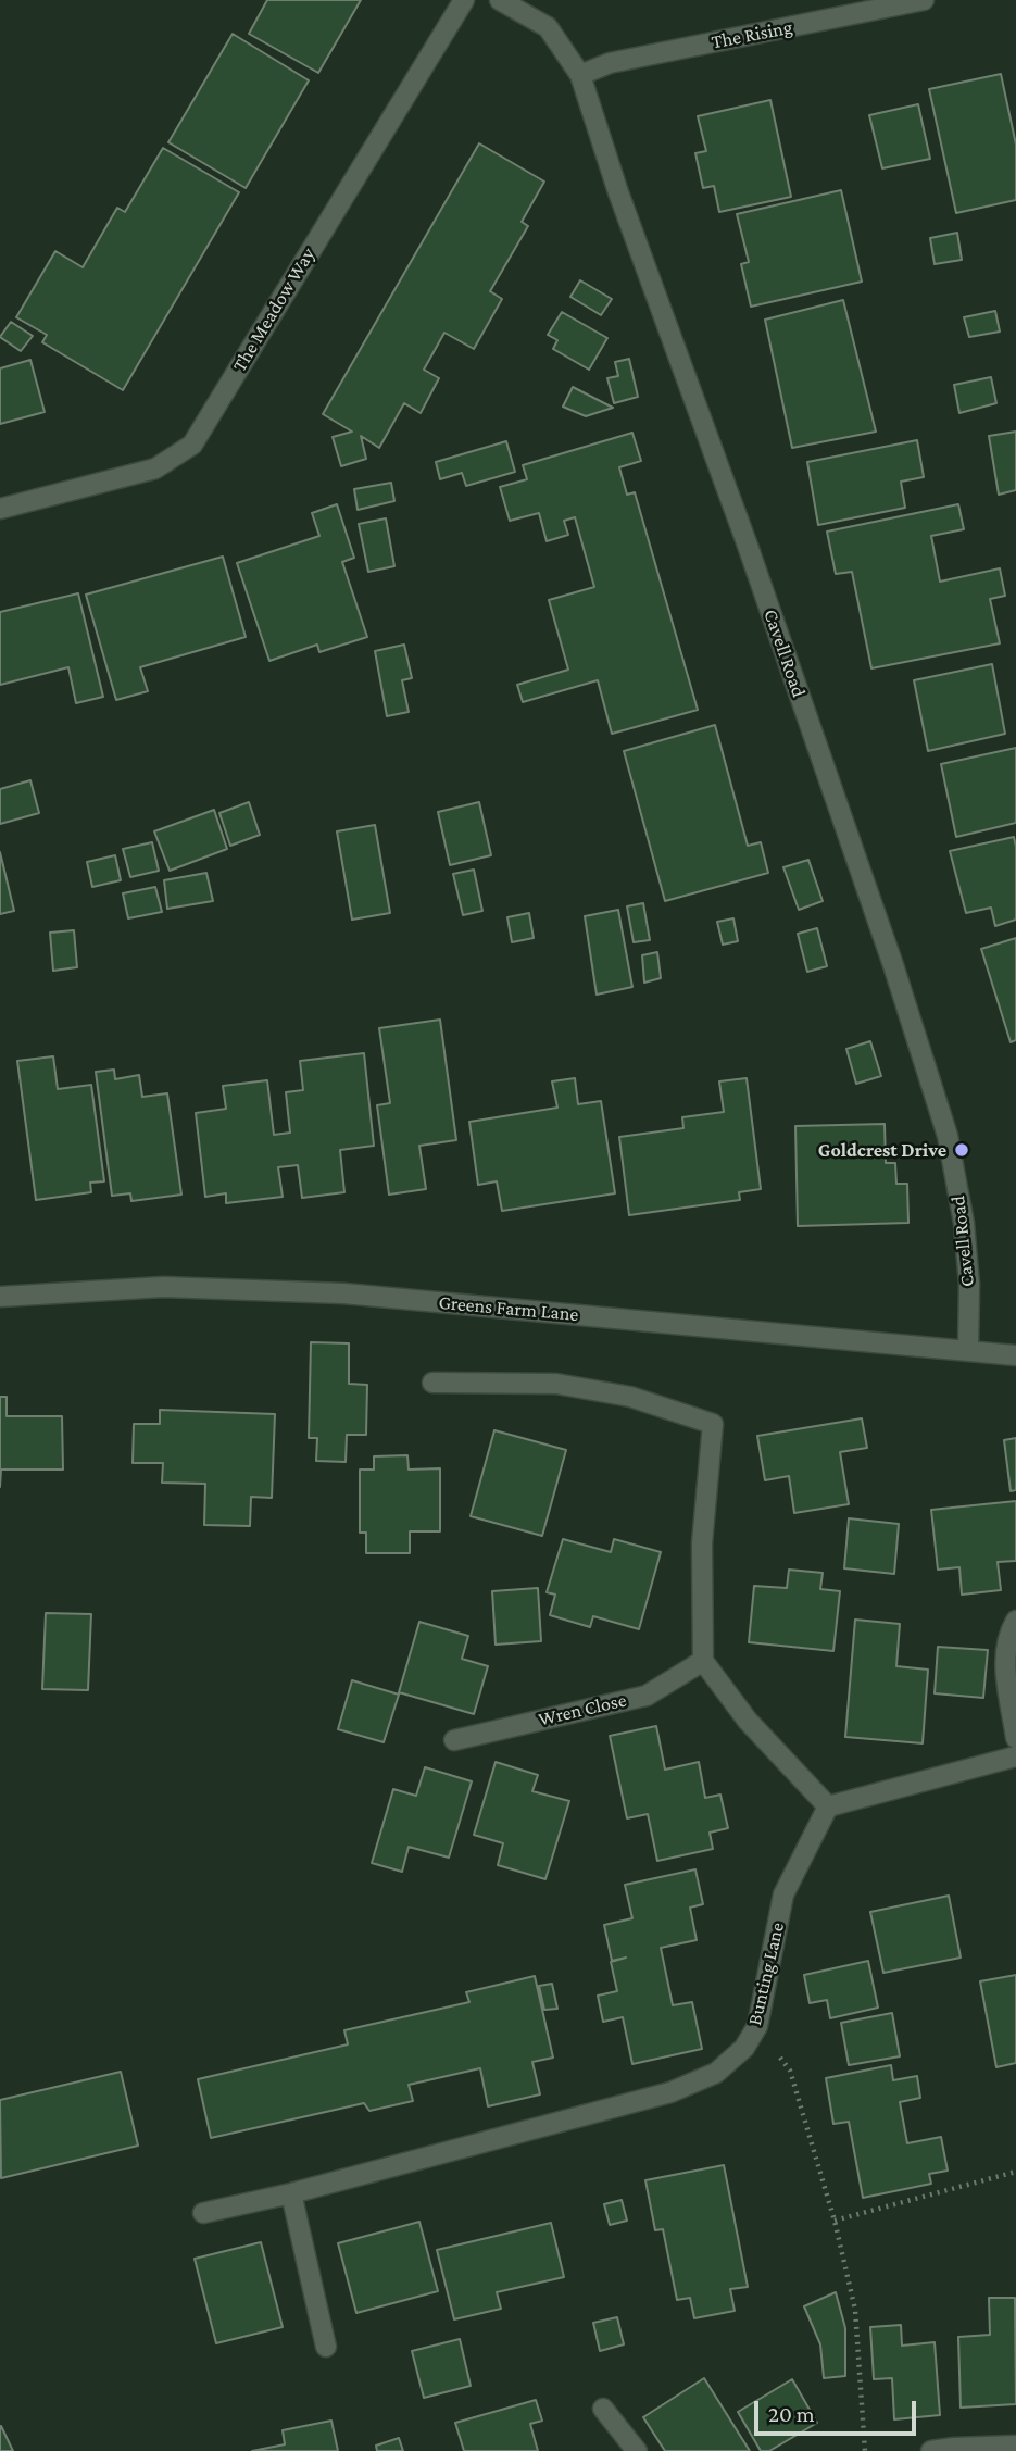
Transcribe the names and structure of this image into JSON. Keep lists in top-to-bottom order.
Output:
{
  "streets": {
    "street": [
      "The Rising",
      "The Meadow Way",
      "Cavell Road",
      "Greens Farm Lane",
      "Wren Close",
      "Bunting Lane"
    ]
  },
  "crossings": [
    ["The Rising", "Cavell Road"],
    ["Cavell Road", "Greens Farm Lane"]
  ],
  "places": ["Goldcrest Drive"],
  "scale_bar": "20 m"
}
